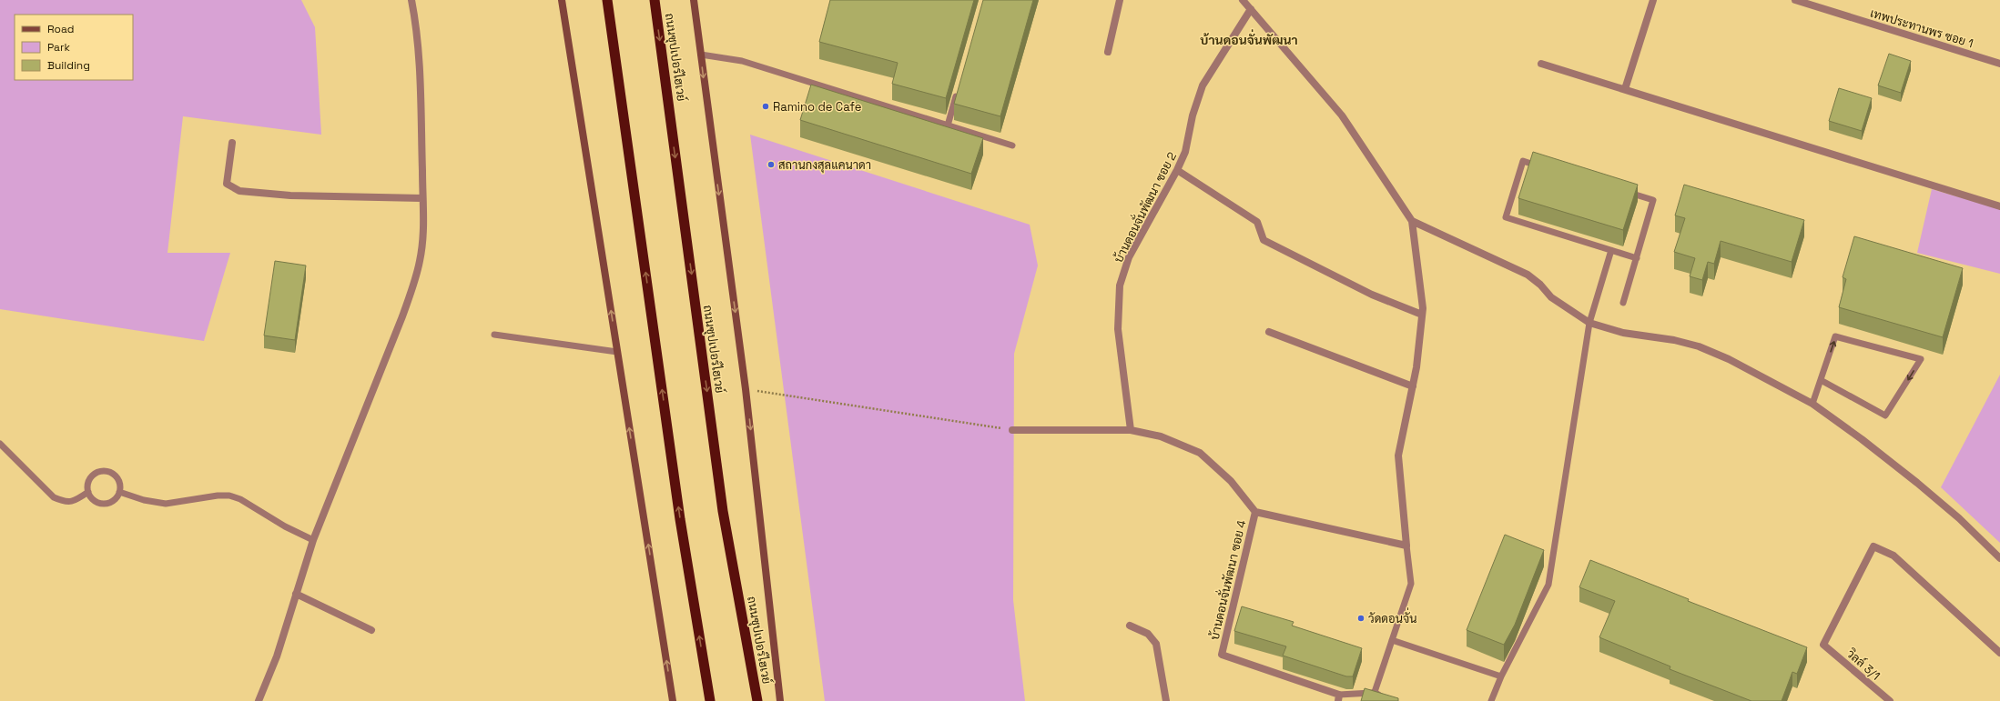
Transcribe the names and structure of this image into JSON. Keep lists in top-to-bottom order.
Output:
{
  "streets": {
    "highway": ["ถนนซุปเปอร์ไฮเวย์"],
    "street": [
      "เทพประทานพร ซอย 1",
      "บ้านดอนจั่นพัฒนา ซอย 2",
      "บ้านดอนจั่นพัฒนา ซอย 4",
      "วิลล์ 3/1"
    ]
  },
  "districts": ["บ้านดอนจั่นพัฒนา"],
  "places": ["Ramino de Cafe", "สถานกงสุลแคนาดา", "วัดดอนจั่น"],
  "legend": ["Road", "Park", "Building"]
}
